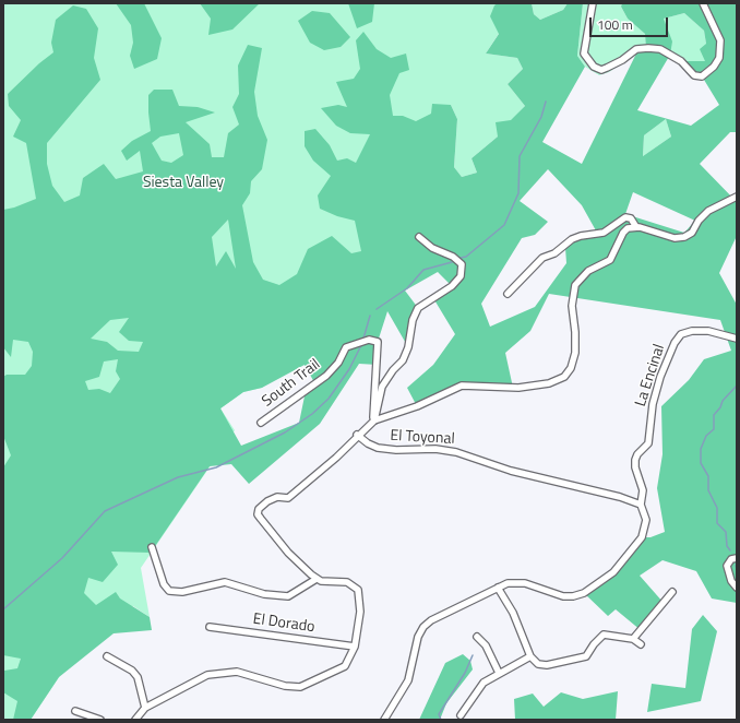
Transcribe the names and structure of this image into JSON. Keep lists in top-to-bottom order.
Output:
{
  "streets": {
    "street": [
      "La Encinal",
      "South Trail",
      "El Toyonal",
      "El Dorado"
    ]
  },
  "crossings": [
    ["La Encinal", "El Toyonal"],
    ["South Trail", "El Toyonal"]
  ],
  "parks": ["Siesta Valley"],
  "scale_bar": "100 m"
}
